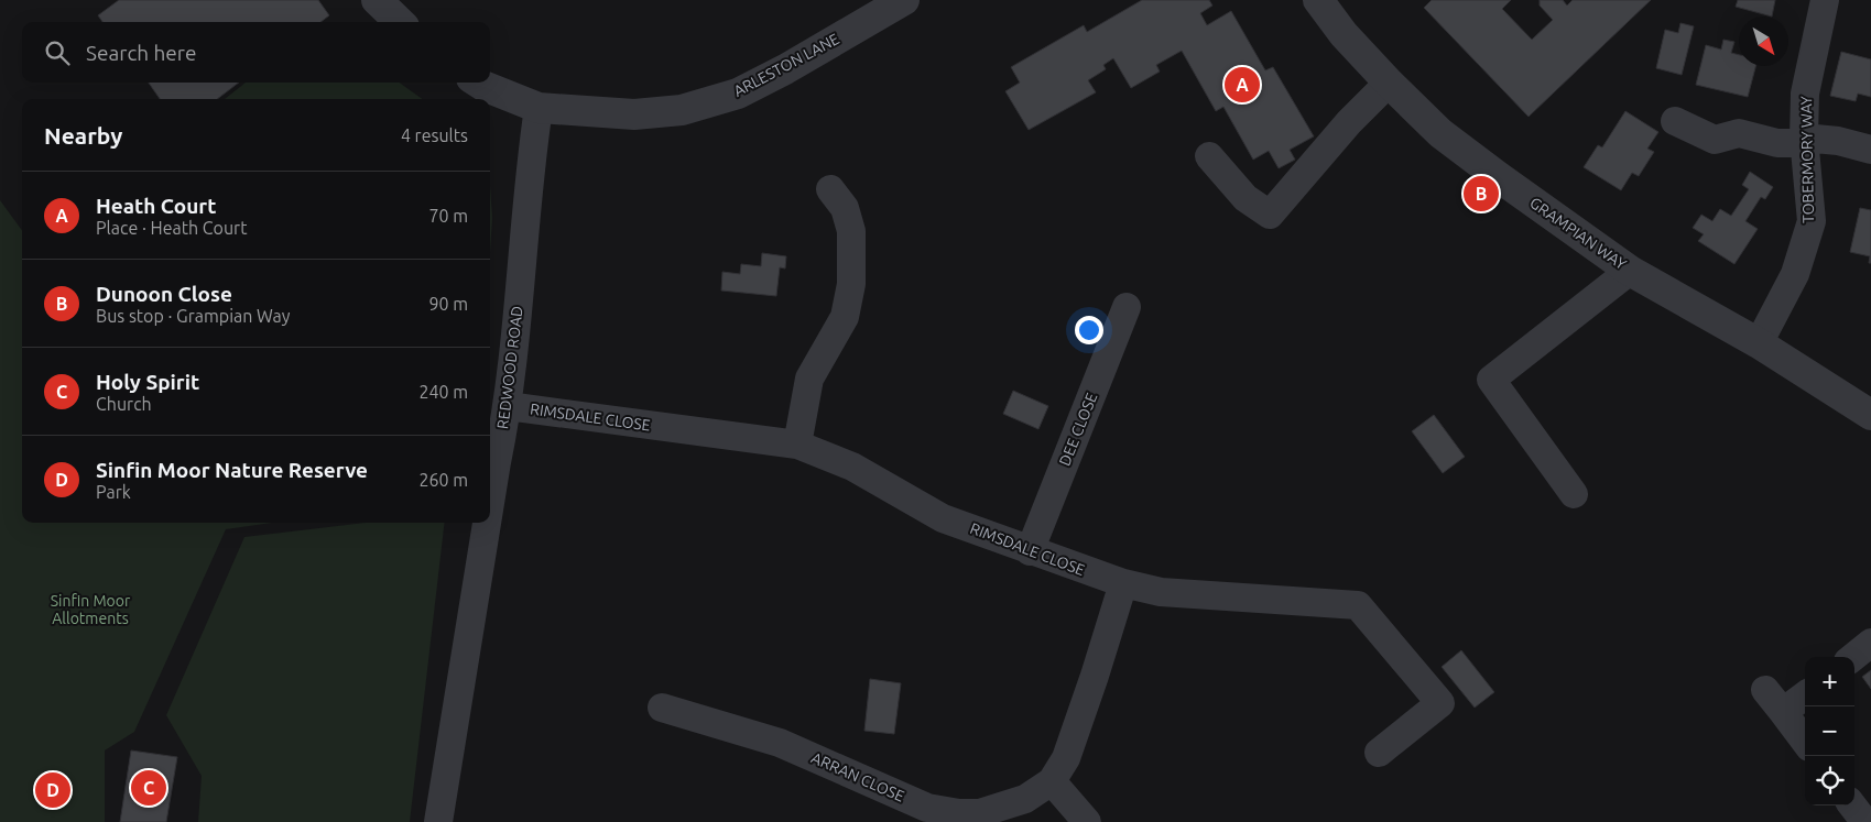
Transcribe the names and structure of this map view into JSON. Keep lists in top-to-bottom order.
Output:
{
  "streets": {
    "street": [
      "ARLESTON LANE",
      "TOBERMORY WAY",
      "GRAMPIAN WAY",
      "REDWOOD ROAD",
      "RIMSDALE CLOSE",
      "DEE CLOSE",
      "ARRAN CLOSE"
    ]
  },
  "crossings": [
    ["ARLESTON LANE", "REDWOOD ROAD"],
    ["TOBERMORY WAY", "GRAMPIAN WAY"],
    ["REDWOOD ROAD", "RIMSDALE CLOSE"],
    ["RIMSDALE CLOSE", "DEE CLOSE"],
    ["RIMSDALE CLOSE", "ARRAN CLOSE"]
  ],
  "parks": ["Sinfin Moor Allotments"],
  "north": "bottom right",
  "page": {
    "search": "Search here",
    "pins": [
      "A",
      "B",
      "C",
      "D"
    ],
    "heading": ["Nearby", "4 results"],
    "list": [
      {
        "mark": "A",
        "name": "Heath Court",
        "note": "Place · Heath Court",
        "value": "70 m"
      },
      {
        "mark": "B",
        "name": "Dunoon Close",
        "note": "Bus stop · Grampian Way",
        "value": "90 m"
      },
      {
        "mark": "C",
        "name": "Holy Spirit",
        "note": "Church",
        "value": "240 m"
      },
      {
        "mark": "D",
        "name": "Sinfin Moor Nature Reserve",
        "note": "Park",
        "value": "260 m"
      }
    ],
    "map_buttons": ["+", "−"]
  }
}
